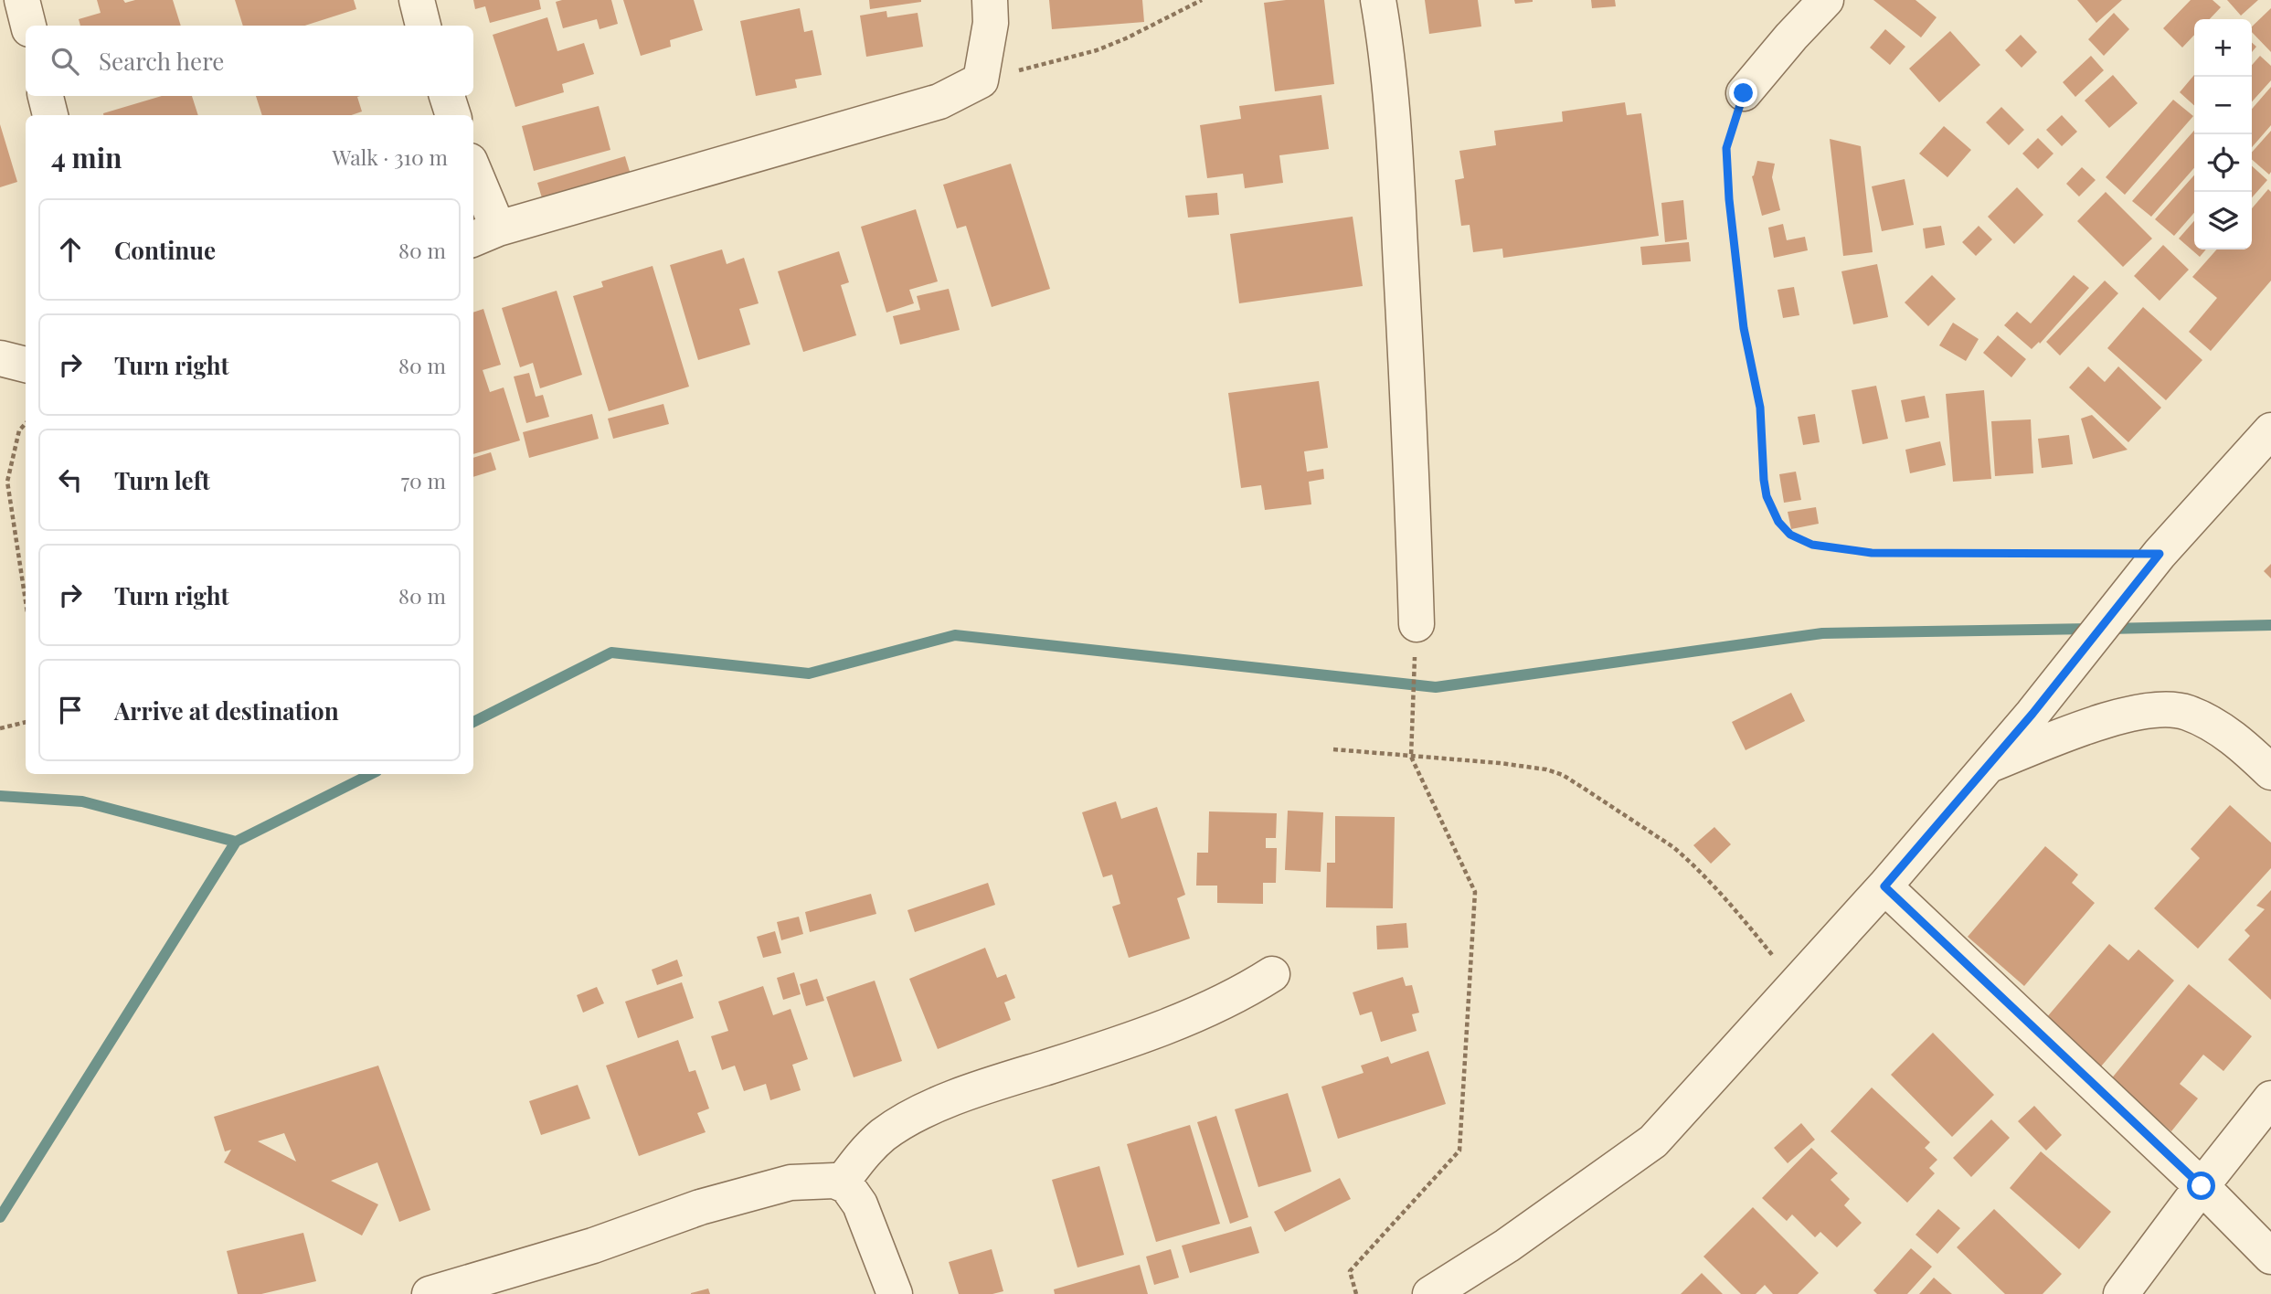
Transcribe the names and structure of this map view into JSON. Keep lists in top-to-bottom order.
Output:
{
  "page": {
    "map_buttons": ["+", "−"],
    "search": "Search here",
    "heading": ["4 min", "Walk · 310 m"],
    "list": [
      ["Continue", "80 m"],
      ["Turn right", "80 m"],
      ["Turn left", "70 m"],
      ["Turn right", "80 m"],
      "Arrive at destination"
    ]
  }
}
